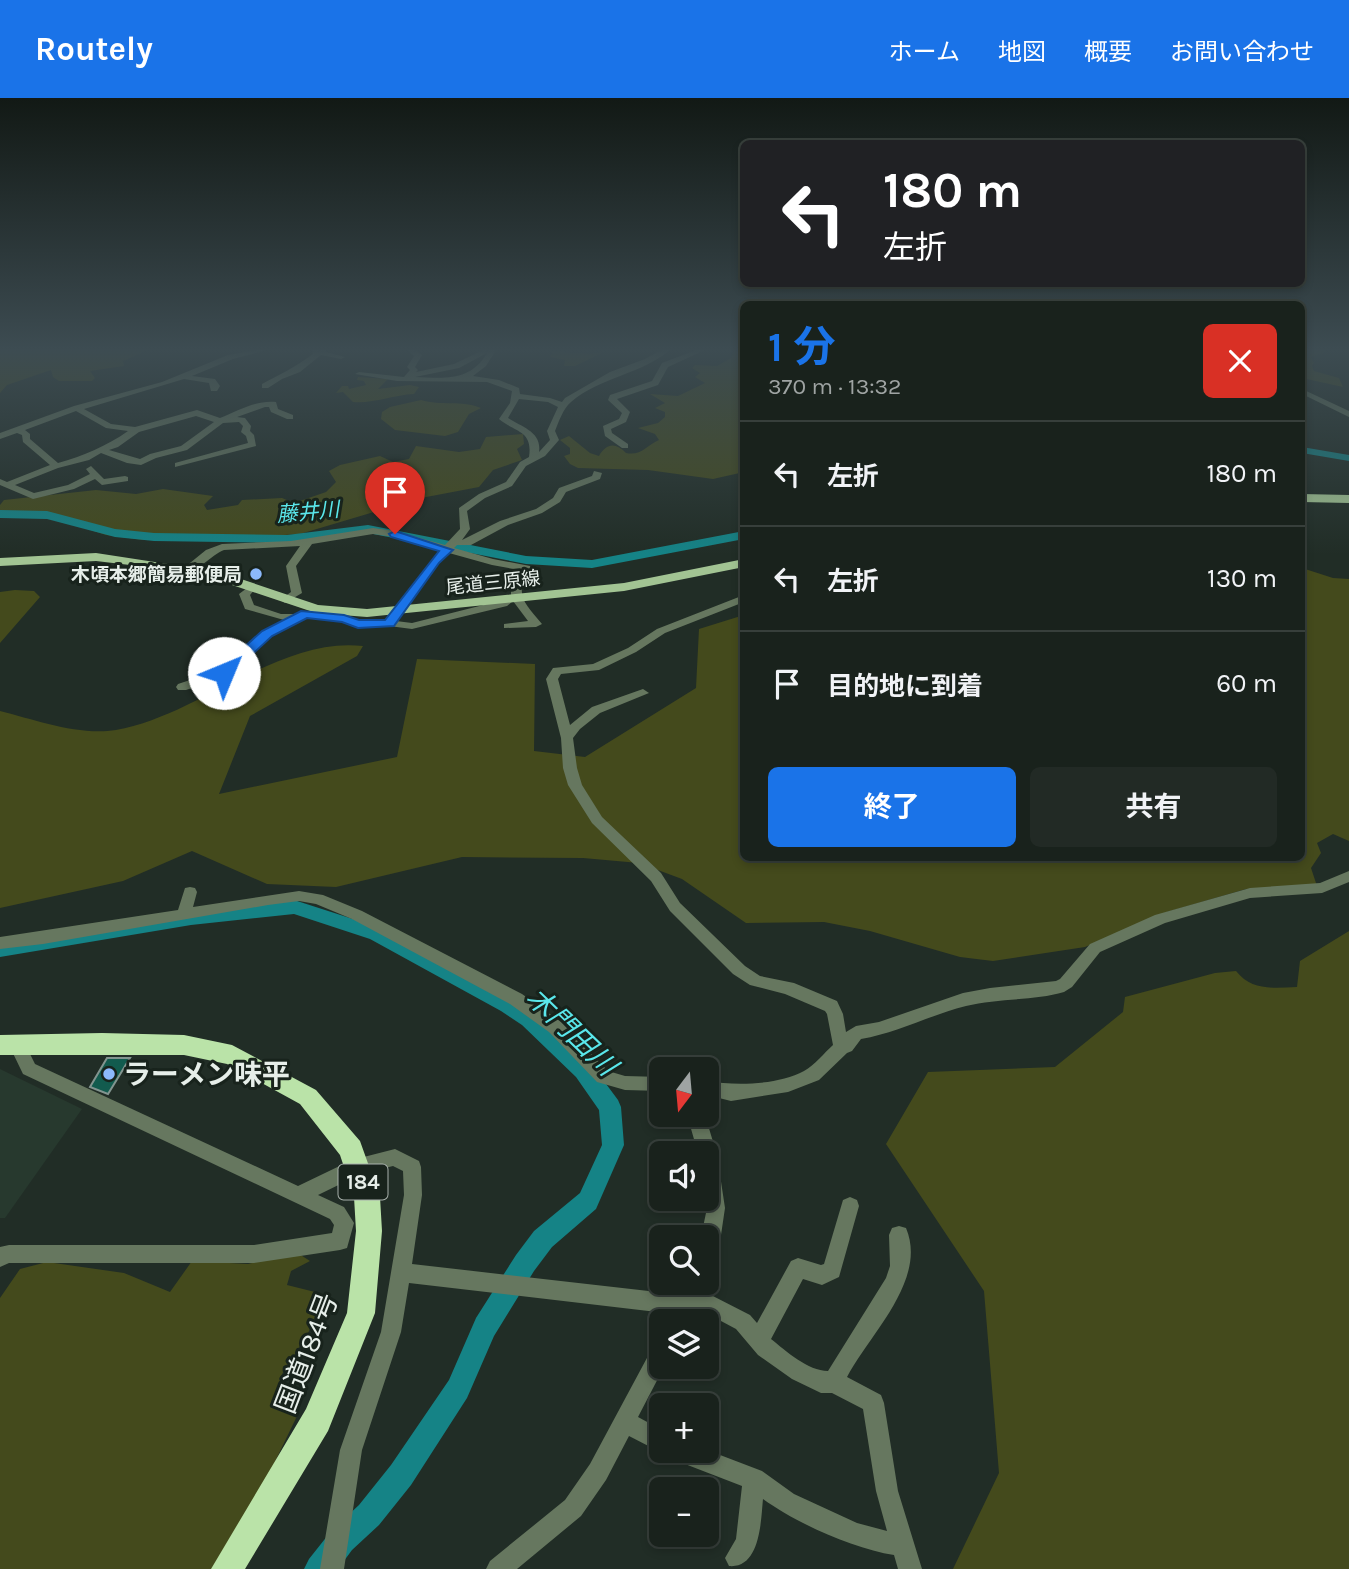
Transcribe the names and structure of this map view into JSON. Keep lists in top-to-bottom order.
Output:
{
  "streets": {
    "highway": ["184", "国道184号"],
    "main road": ["尾道三原線"]
  },
  "water": ["藤井川", "木門田川"],
  "places": ["木頃本郷簡易郵便局", "ラーメン味平"],
  "north": "bottom",
  "page": {
    "header": "Routely",
    "nav": [
      "ホーム",
      "地図",
      "概要",
      "お問い合わせ"
    ],
    "turn": ["180 m", "左折"],
    "heading": ["1 分", "370 m · 13:32"],
    "list": [
      {
        "name": "左折",
        "value": "180 m"
      },
      {
        "name": "左折",
        "value": "130 m"
      },
      {
        "name": "目的地に到着",
        "value": "60 m"
      }
    ],
    "buttons": ["終了", "共有"],
    "map_buttons": ["+", "−"]
  }
}
